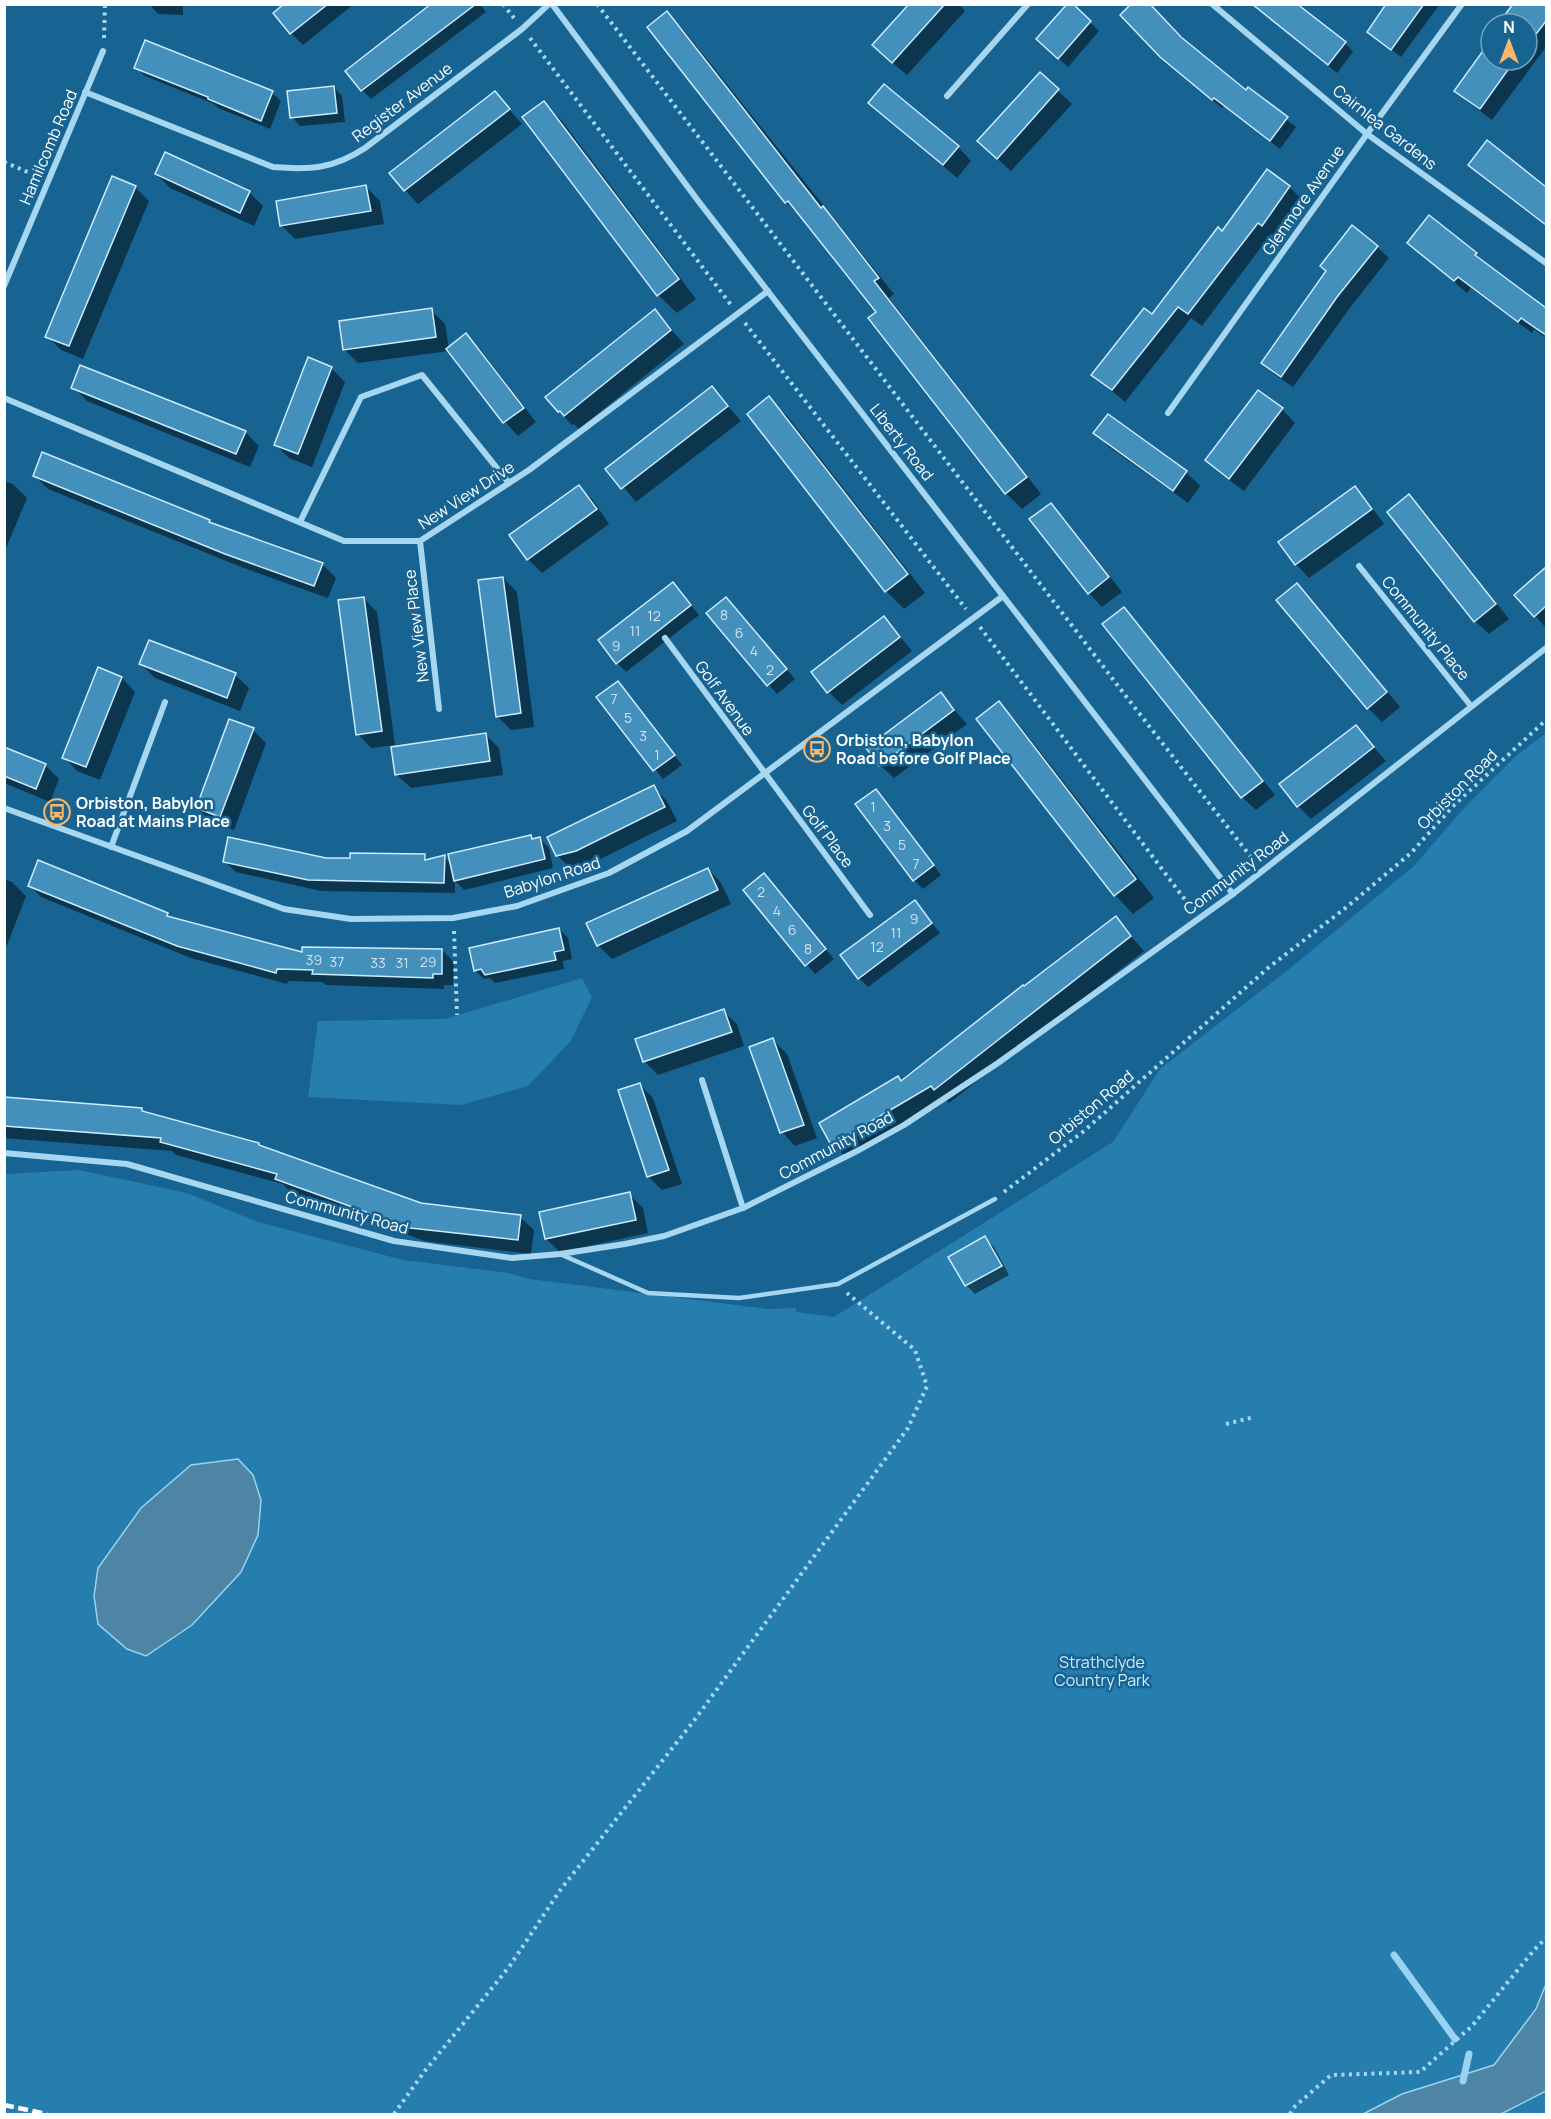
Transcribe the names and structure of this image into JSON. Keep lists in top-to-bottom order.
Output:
{
  "streets": {
    "street": [
      "Register Avenue",
      "Cairnlea Gardens",
      "Hamilcomb Road",
      "Glenmore Avenue",
      "Liberty Road",
      "New View Drive",
      "New View Place",
      "Community Place",
      "Golf Avenue",
      "Golf Place",
      "Community Road",
      "Babylon Road"
    ],
    "path": ["Orbiston Road"]
  },
  "crossings": [
    ["Register Avenue", "Hamilcomb Road"],
    ["Register Avenue", "Liberty Road"],
    ["Cairnlea Gardens", "Glenmore Avenue"],
    ["Liberty Road", "New View Drive"],
    ["Liberty Road", "Community Road"],
    ["Liberty Road", "Babylon Road"],
    ["New View Drive", "New View Place"],
    ["Community Place", "Community Road"],
    ["Golf Avenue", "Golf Place"],
    ["Golf Avenue", "Babylon Road"],
    ["Golf Place", "Babylon Road"]
  ],
  "parks": ["Strathclyde Country Park"],
  "places": {
    "bus stop": ["Orbiston, Babylon Road before Golf Place", "Orbiston, Babylon Road at Mains Place"]
  },
  "house_numbers": [
    "8",
    "12",
    "11",
    "6",
    "9",
    "4",
    "2",
    "7",
    "5",
    "3",
    "1",
    "1",
    "3",
    "5",
    "7",
    "2",
    "4",
    "9",
    "6",
    "11",
    "12",
    "8",
    "39",
    "37",
    "29",
    "33",
    "31"
  ],
  "north": "top"
}
